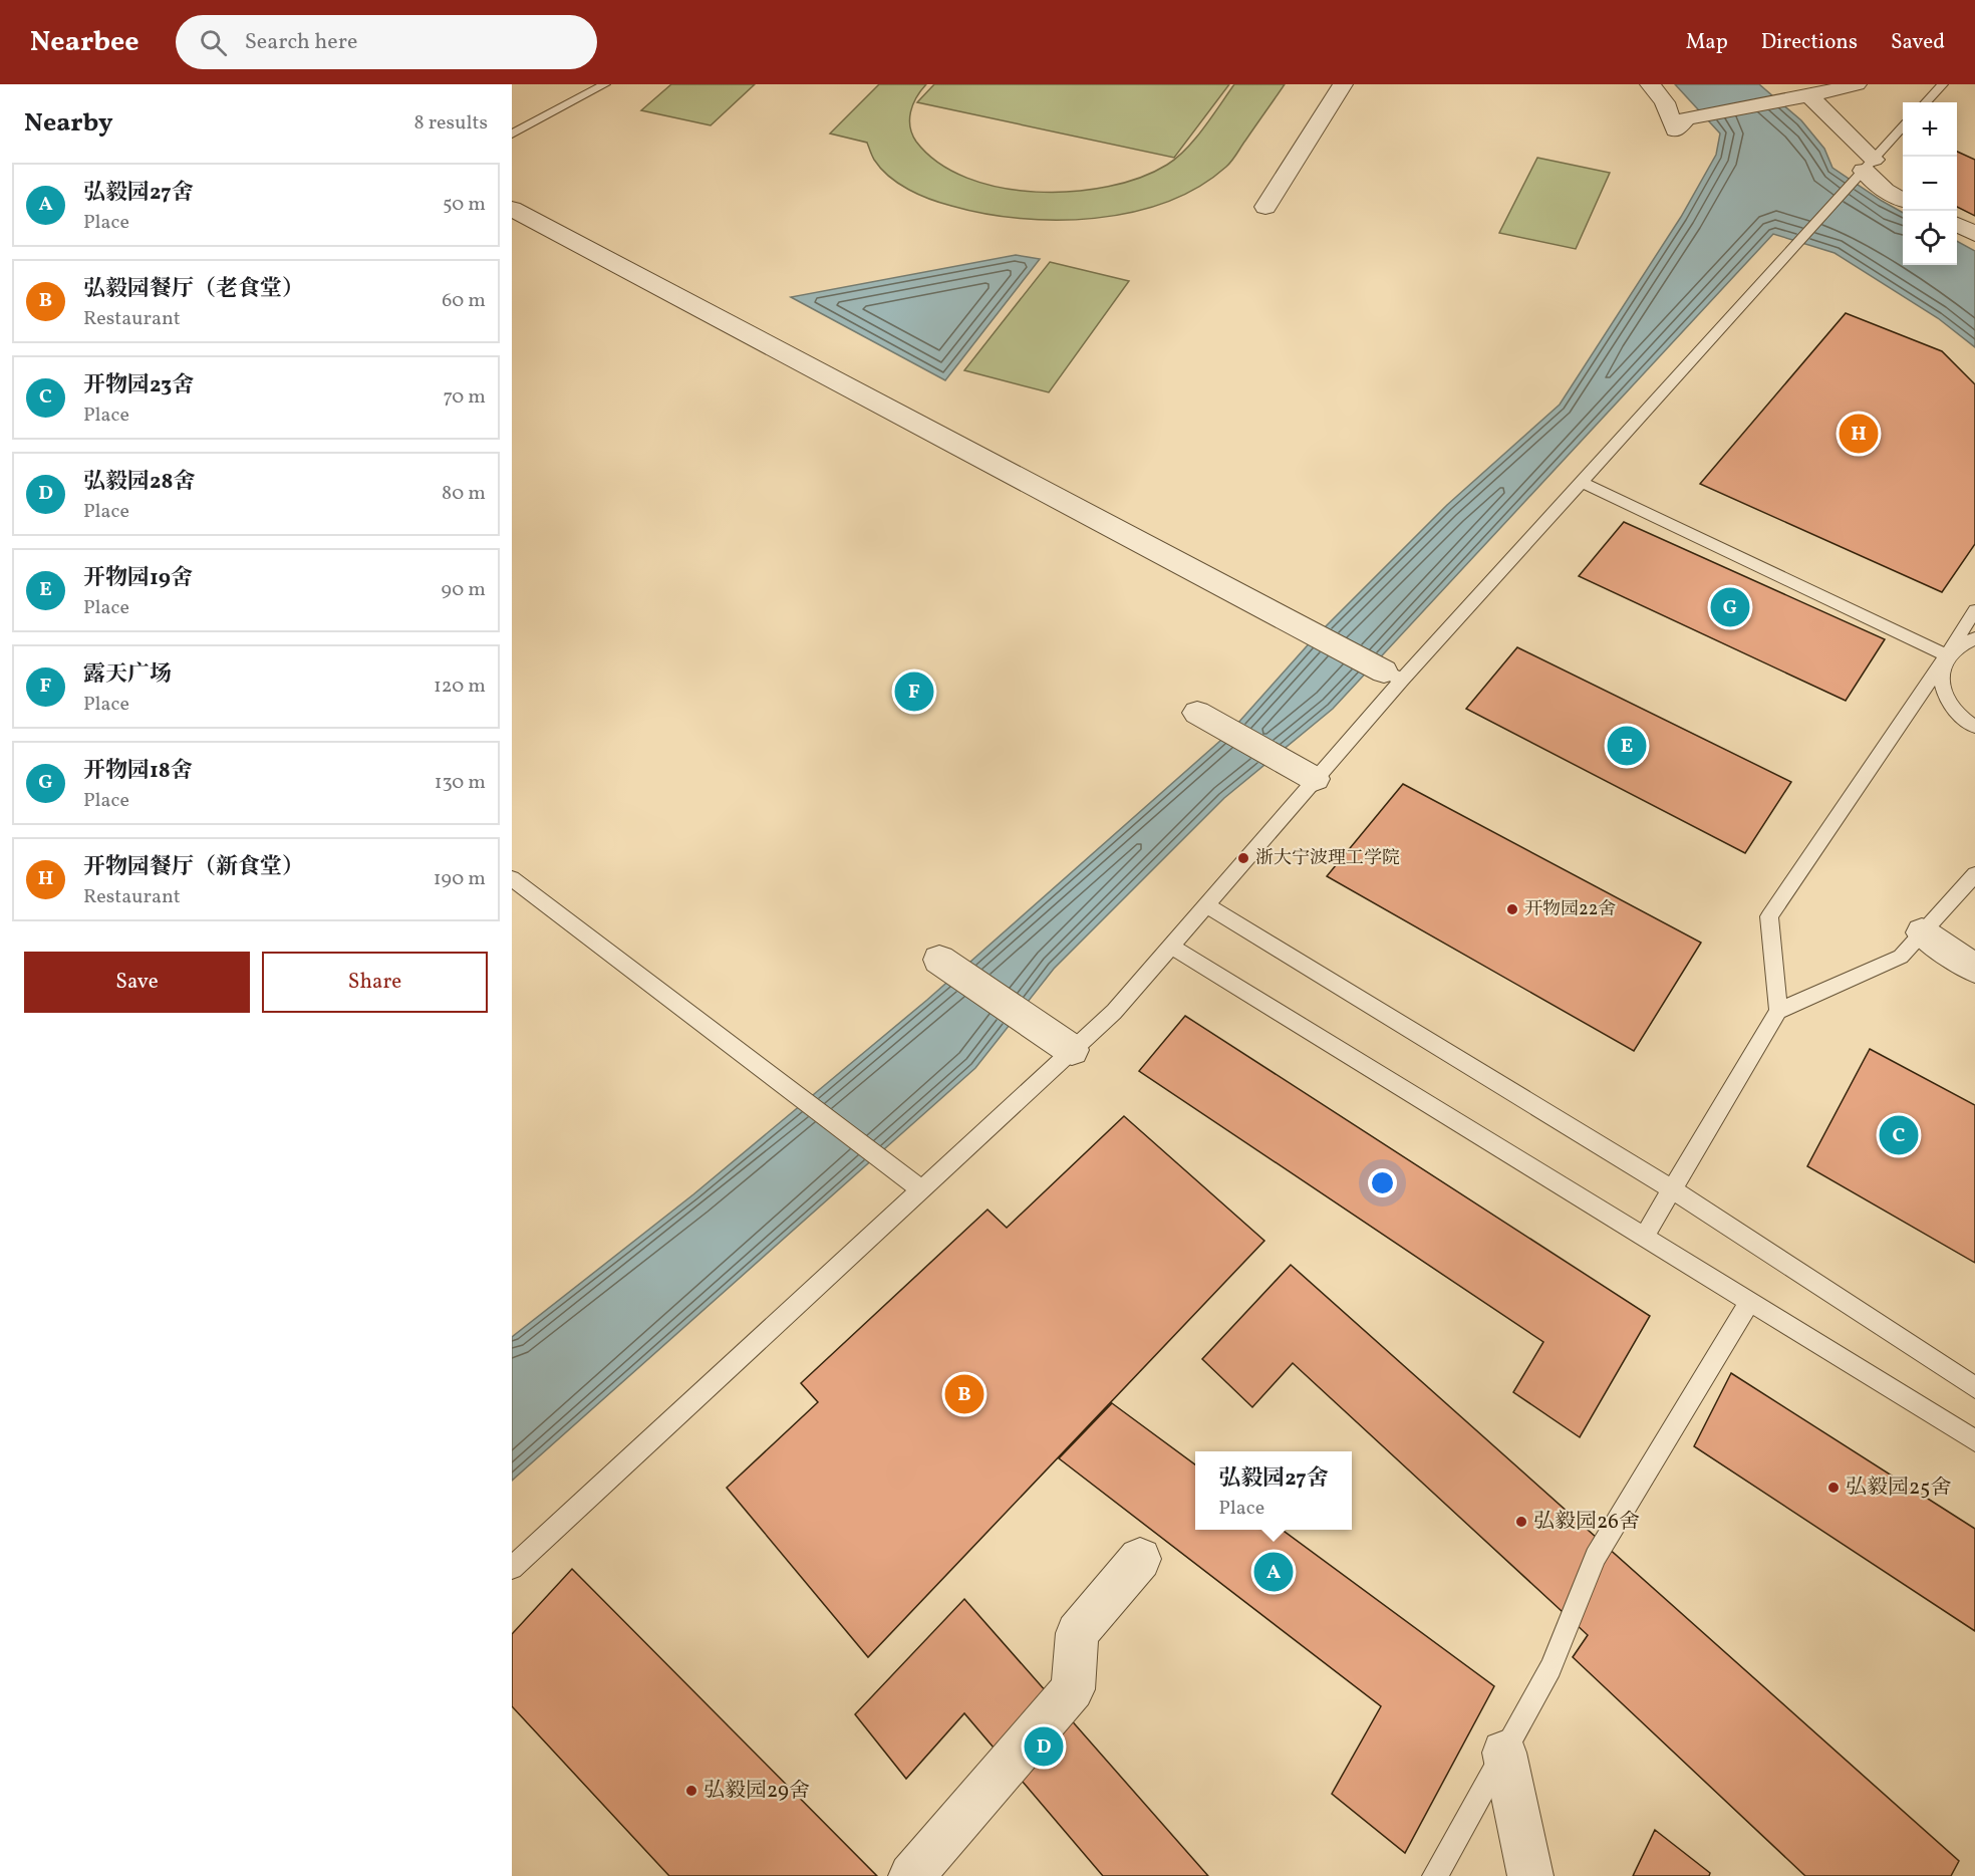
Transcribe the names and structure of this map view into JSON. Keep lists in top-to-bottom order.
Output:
{
  "places": [
    "浙大宁波理工学院",
    "开物园22舍",
    "弘毅园25舍",
    "弘毅园26舍",
    "弘毅园29舍"
  ],
  "page": {
    "header": "Nearbee",
    "search": "Search here",
    "nav": ["Map", "Directions", "Saved"],
    "heading": ["Nearby", "8 results"],
    "map_buttons": ["+", "−"],
    "list": [
      {
        "mark": "A",
        "name": "弘毅园27舍",
        "note": "Place",
        "value": "50 m"
      },
      {
        "mark": "B",
        "name": "弘毅园餐厅（老食堂）",
        "note": "Restaurant",
        "value": "60 m"
      },
      {
        "mark": "C",
        "name": "开物园23舍",
        "note": "Place",
        "value": "70 m"
      },
      {
        "mark": "D",
        "name": "弘毅园28舍",
        "note": "Place",
        "value": "80 m"
      },
      {
        "mark": "E",
        "name": "开物园19舍",
        "note": "Place",
        "value": "90 m"
      },
      {
        "mark": "F",
        "name": "露天广场",
        "note": "Place",
        "value": "120 m"
      },
      {
        "mark": "G",
        "name": "开物园18舍",
        "note": "Place",
        "value": "130 m"
      },
      {
        "mark": "H",
        "name": "开物园餐厅（新食堂）",
        "note": "Restaurant",
        "value": "190 m"
      }
    ],
    "pins": [
      "H",
      "G",
      "F",
      "E",
      "C",
      "B",
      "A",
      "D"
    ],
    "buttons": ["Save", "Share"],
    "popup": ["弘毅园27舍", "Place"]
  }
}
